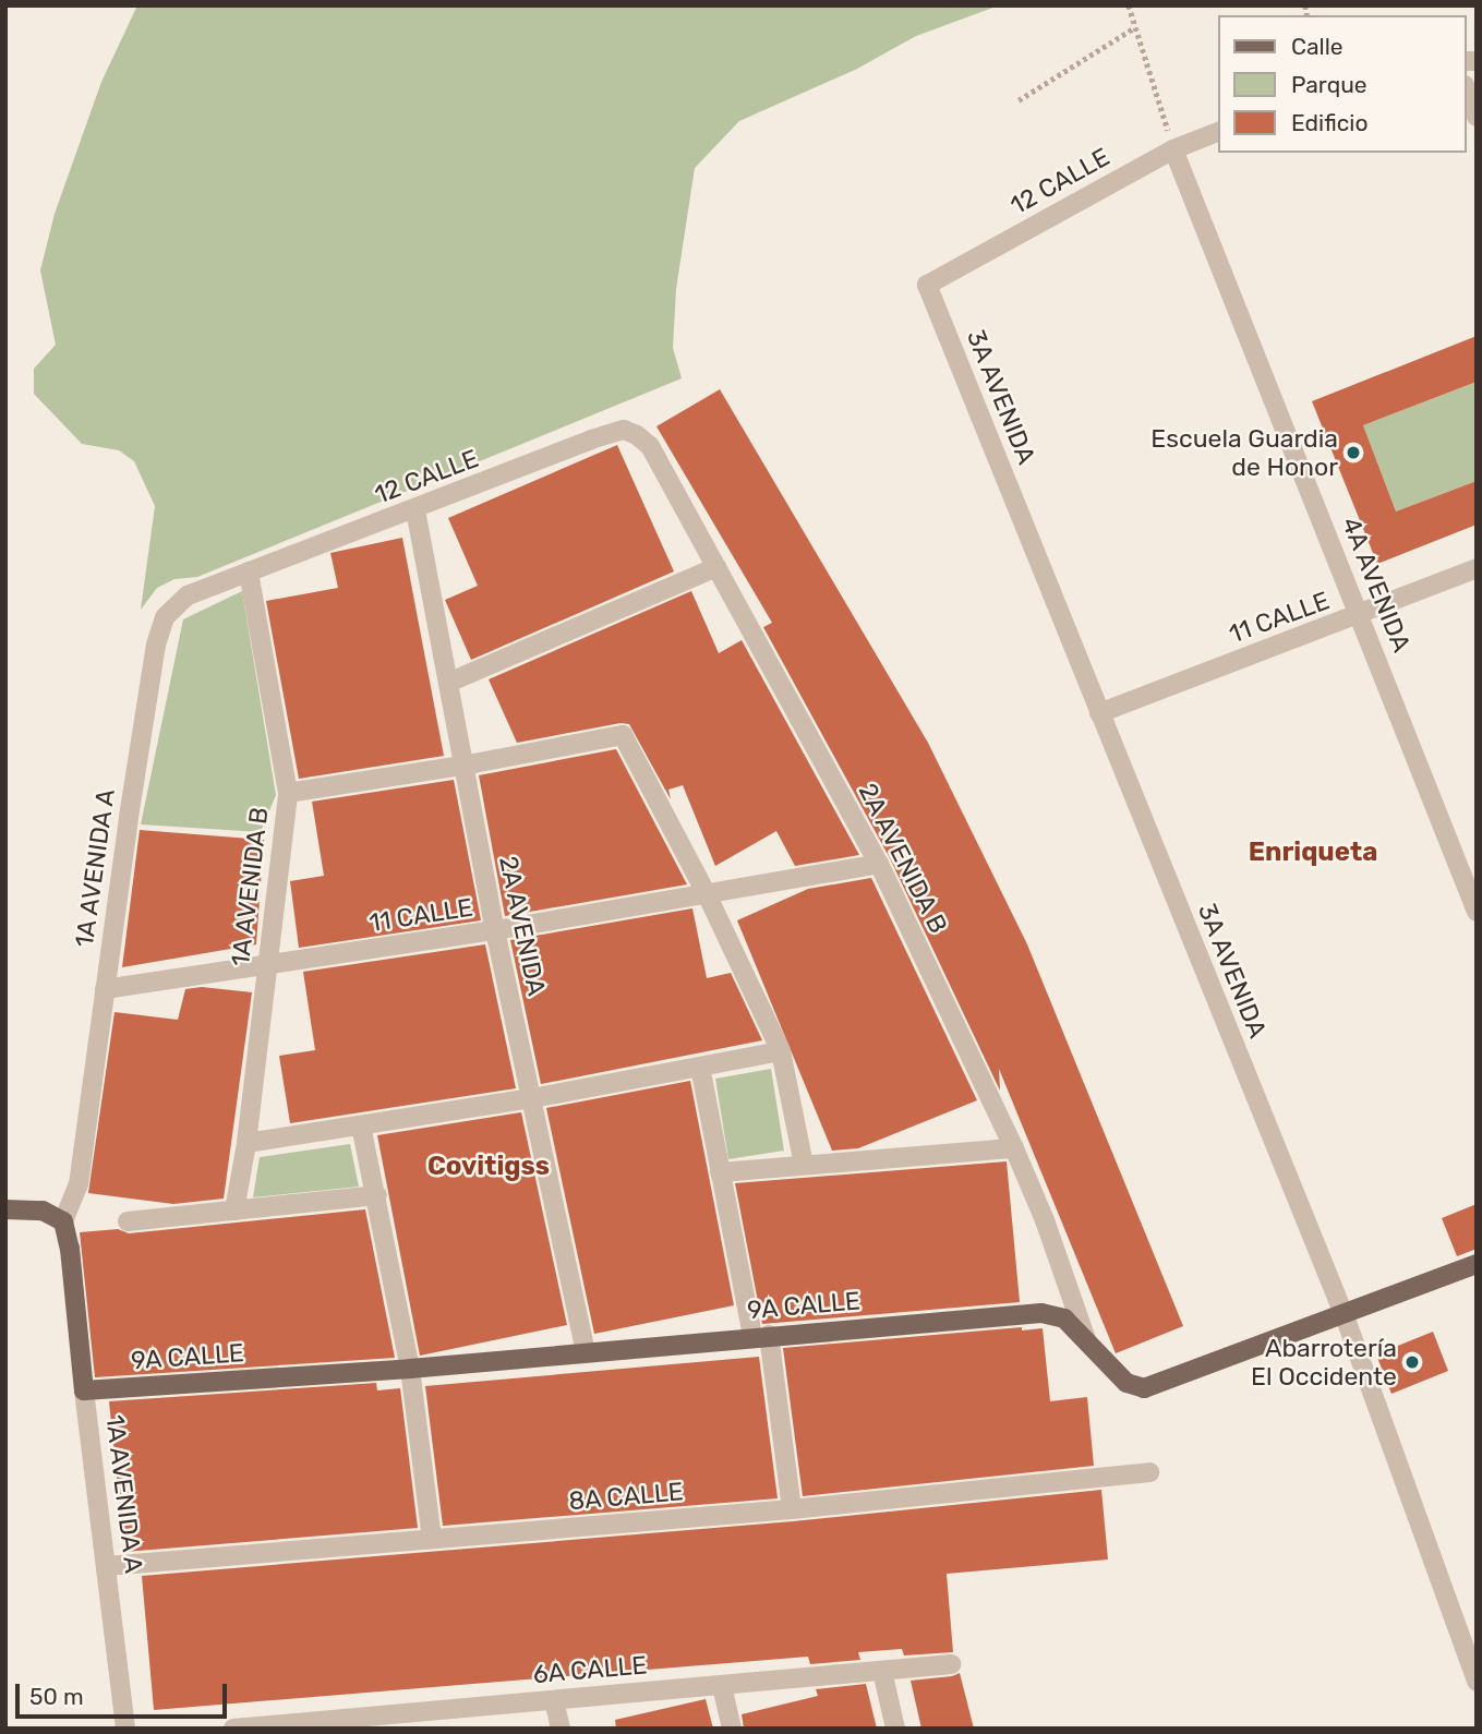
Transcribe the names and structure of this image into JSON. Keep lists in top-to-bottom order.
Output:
{
  "streets": {
    "main road": ["1A AVENIDA A", "9A CALLE"],
    "street": [
      "12 CALLE",
      "3A AVENIDA",
      "4A AVENIDA",
      "11 CALLE",
      "2A AVENIDA B",
      "1A AVENIDA B",
      "2A AVENIDA",
      "8A CALLE",
      "6A CALLE"
    ]
  },
  "crossings": [
    ["12 CALLE", "3A AVENIDA"],
    ["12 CALLE", "4A AVENIDA"],
    ["12 CALLE", "2A AVENIDA B"],
    ["12 CALLE", "1A AVENIDA A"],
    ["12 CALLE", "1A AVENIDA B"],
    ["12 CALLE", "2A AVENIDA"],
    ["3A AVENIDA", "11 CALLE"],
    ["3A AVENIDA", "9A CALLE"],
    ["4A AVENIDA", "11 CALLE"],
    ["11 CALLE", "2A AVENIDA B"],
    ["11 CALLE", "1A AVENIDA A"],
    ["11 CALLE", "1A AVENIDA B"],
    ["11 CALLE", "2A AVENIDA"],
    ["2A AVENIDA B", "9A CALLE"],
    ["1A AVENIDA A", "1A AVENIDA B"],
    ["1A AVENIDA A", "9A CALLE"],
    ["1A AVENIDA A", "8A CALLE"],
    ["2A AVENIDA", "9A CALLE"]
  ],
  "districts": ["Enriqueta", "Covitigss"],
  "places": ["Escuela Guardia de Honor", "Abarrotería El Occidente"],
  "legend": ["Calle", "Parque", "Edificio"],
  "scale_bar": "50 m"
}
